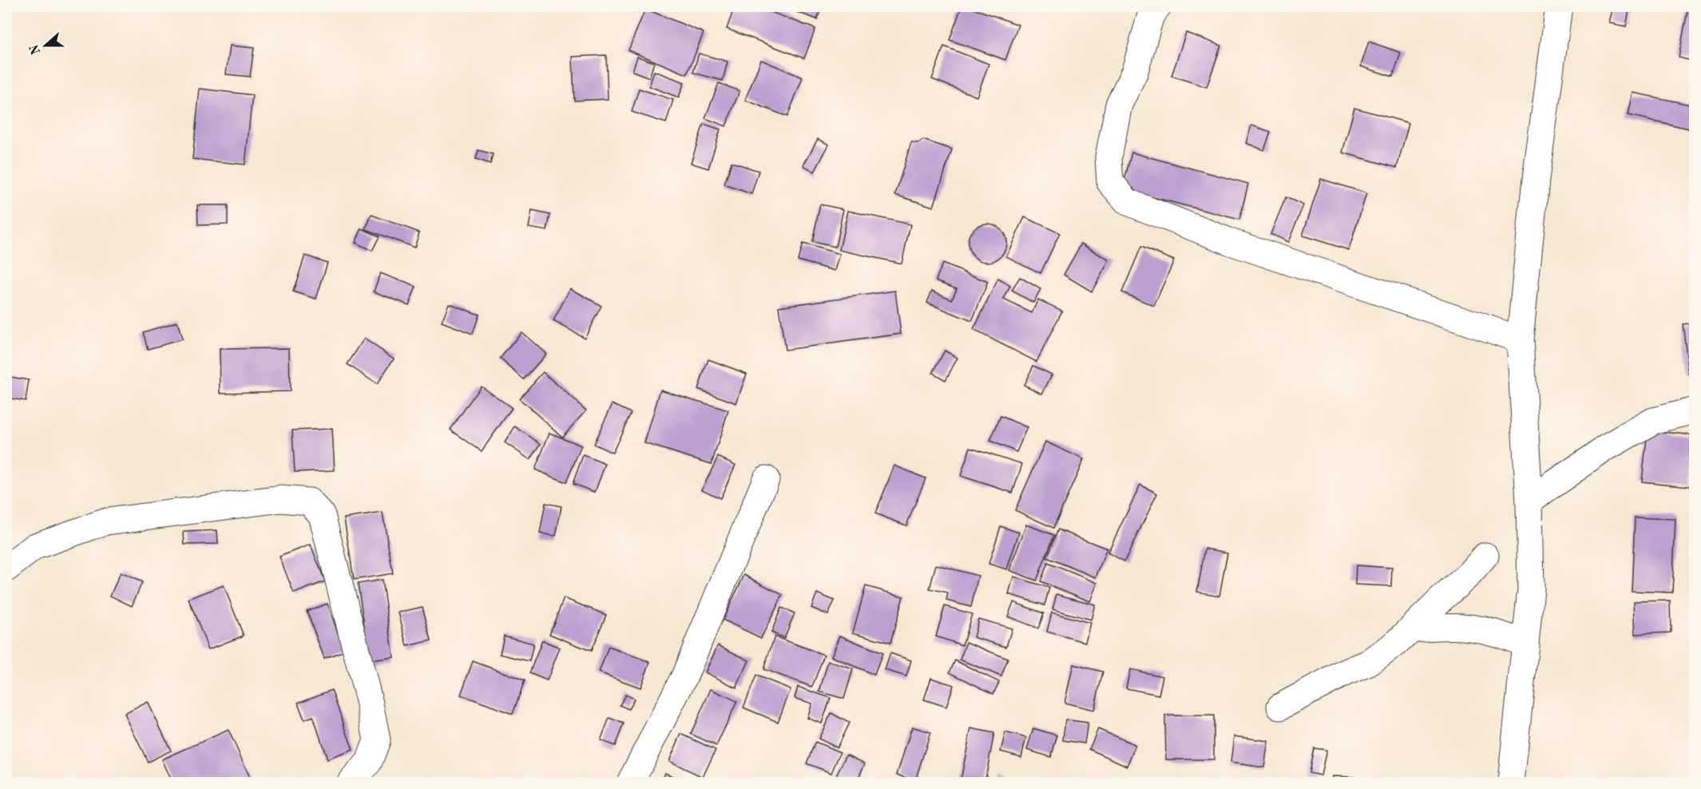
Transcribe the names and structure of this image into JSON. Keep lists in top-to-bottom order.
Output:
{
  "north": "left"
}
